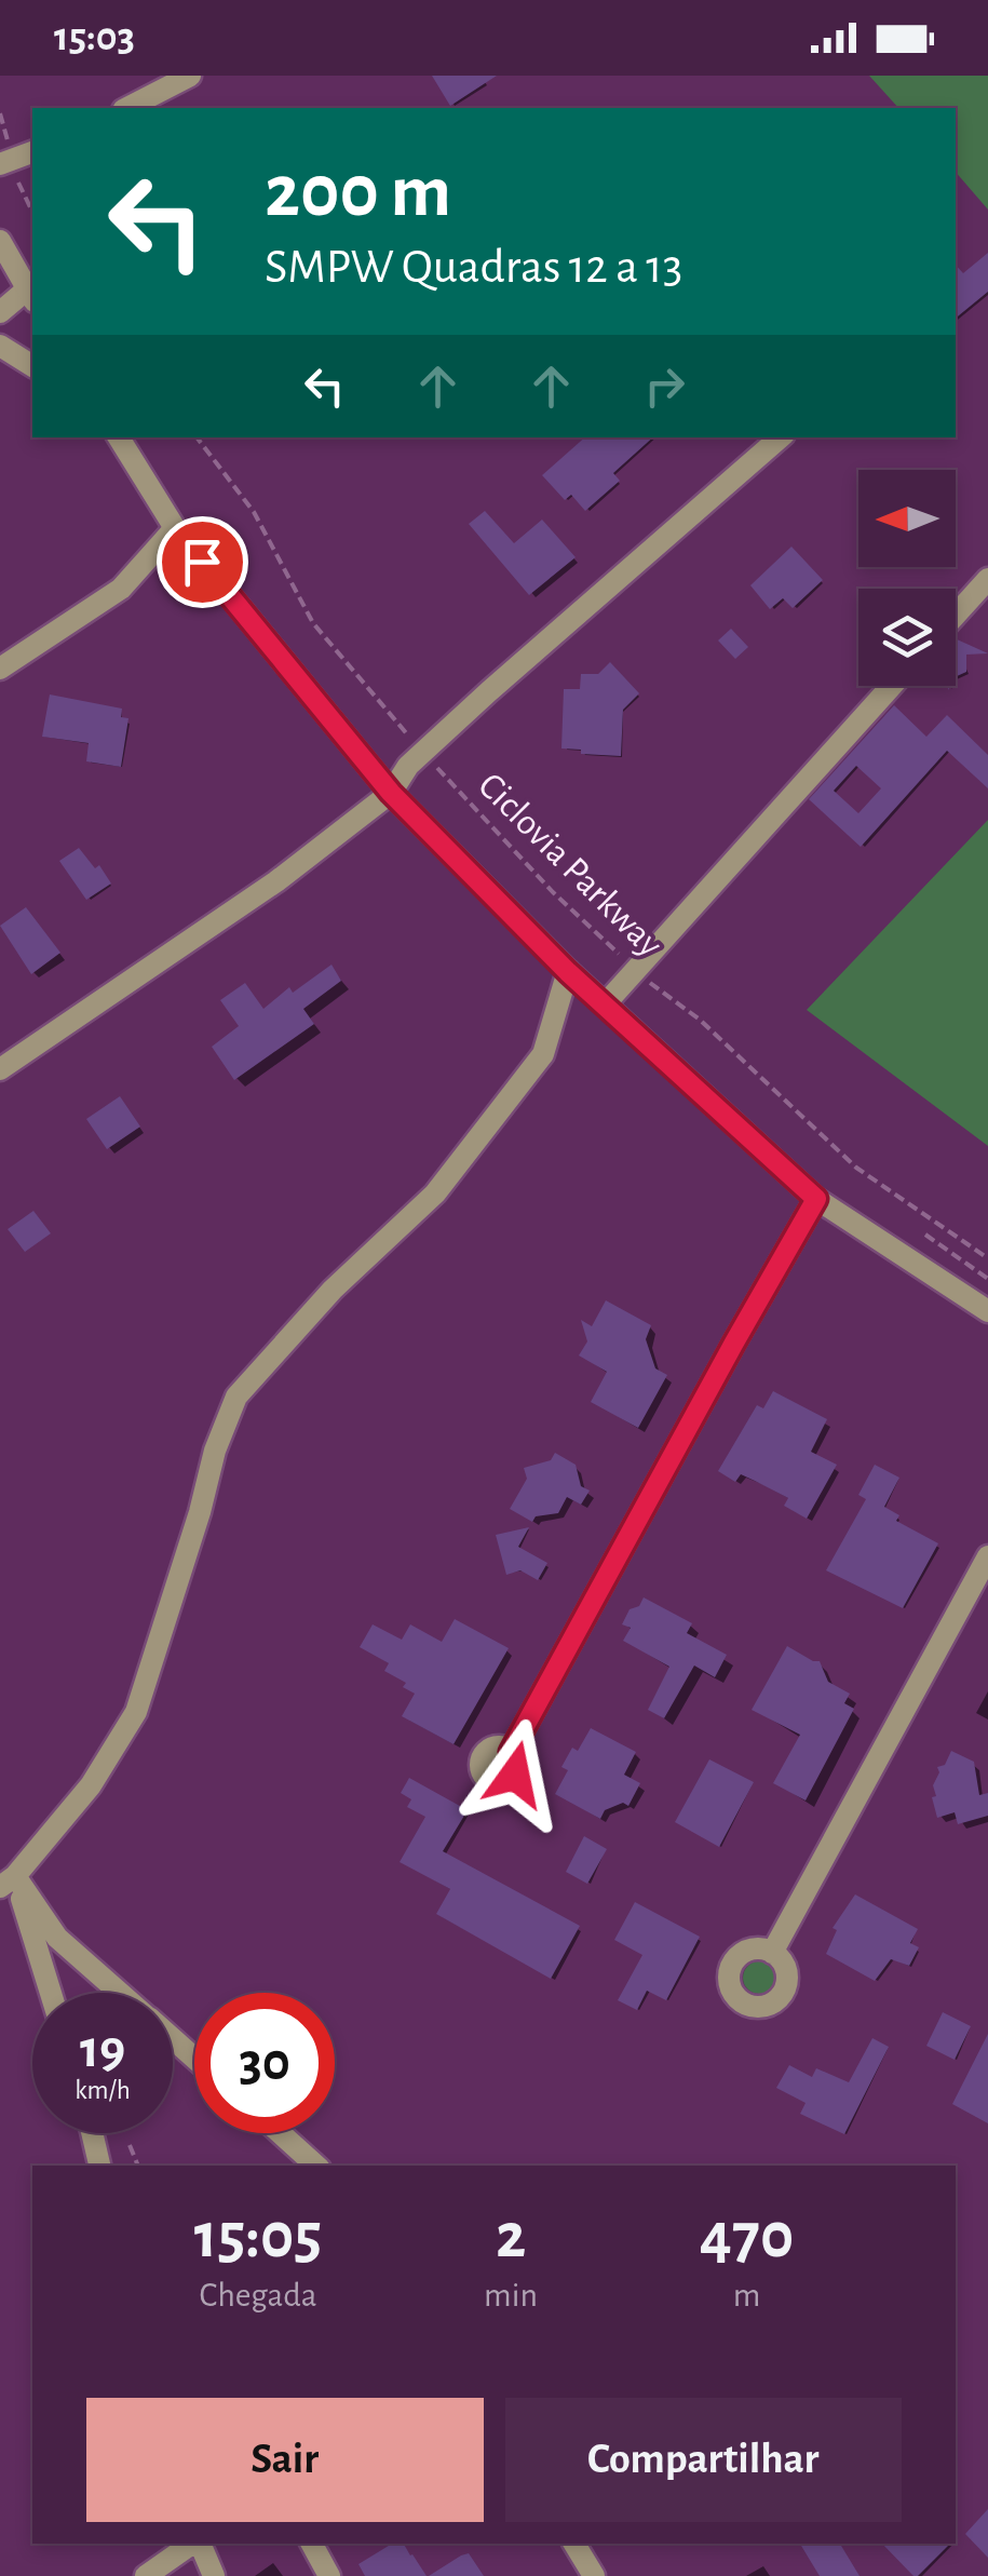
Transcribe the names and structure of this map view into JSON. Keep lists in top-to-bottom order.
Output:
{
  "streets": {
    "path": ["Ciclovia Parkway"]
  },
  "north": "left",
  "page": {
    "status": "15:03",
    "turn": ["200 m", "SMPW Quadras 12 a 13"],
    "speed": "19 km/h",
    "limit": "30",
    "eta": [
      "15:05",
      "Chegada",
      "2",
      "min",
      "470",
      "m"
    ],
    "buttons": ["Sair", "Compartilhar"]
  }
}
